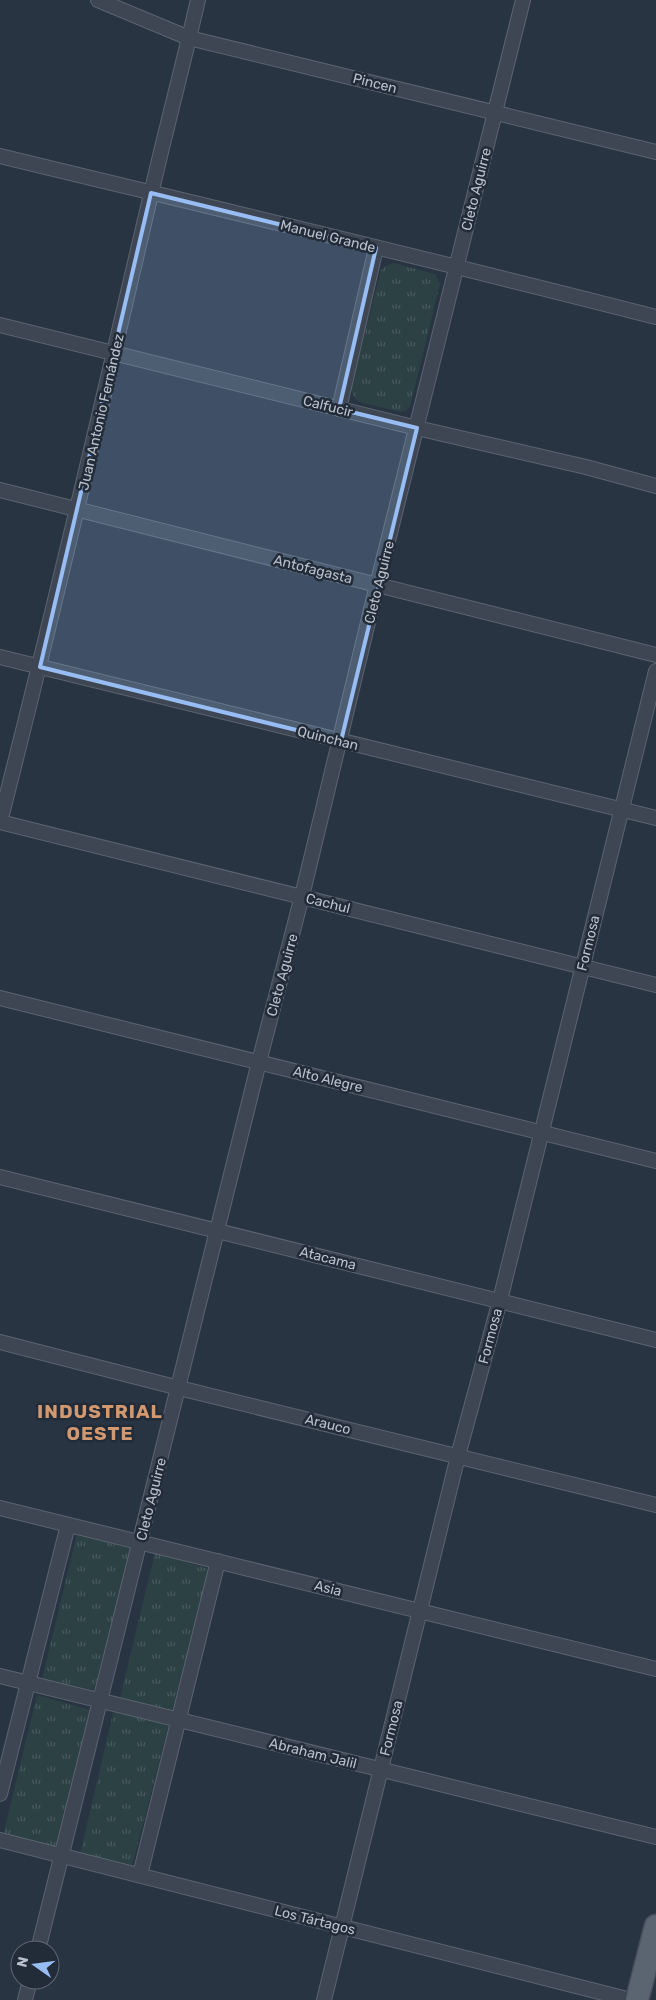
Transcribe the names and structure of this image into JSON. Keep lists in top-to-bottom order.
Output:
{
  "streets": {
    "street": [
      "Pincen",
      "Cleto Aguirre",
      "Manuel Grande",
      "Calfucir",
      "Juan Antonio Fernández",
      "Antofagasta",
      "Quinchan",
      "Cachul",
      "Formosa",
      "Alto Alegre",
      "Atacama",
      "Arauco",
      "Asia",
      "Abraham Jalil",
      "Los Tártagos"
    ]
  },
  "crossings": [
    ["Pincen", "Cleto Aguirre"],
    ["Pincen", "Juan Antonio Fernández"],
    ["Cleto Aguirre", "Manuel Grande"],
    ["Cleto Aguirre", "Calfucir"],
    ["Cleto Aguirre", "Antofagasta"],
    ["Cleto Aguirre", "Quinchan"],
    ["Cleto Aguirre", "Cachul"],
    ["Cleto Aguirre", "Alto Alegre"],
    ["Cleto Aguirre", "Atacama"],
    ["Cleto Aguirre", "Arauco"],
    ["Cleto Aguirre", "Asia"],
    ["Cleto Aguirre", "Abraham Jalil"],
    ["Cleto Aguirre", "Los Tártagos"],
    ["Manuel Grande", "Juan Antonio Fernández"],
    ["Calfucir", "Juan Antonio Fernández"],
    ["Juan Antonio Fernández", "Antofagasta"],
    ["Juan Antonio Fernández", "Quinchan"],
    ["Juan Antonio Fernández", "Cachul"],
    ["Quinchan", "Formosa"],
    ["Cachul", "Formosa"],
    ["Formosa", "Alto Alegre"],
    ["Formosa", "Atacama"],
    ["Formosa", "Arauco"],
    ["Formosa", "Asia"],
    ["Formosa", "Abraham Jalil"],
    ["Formosa", "Los Tártagos"]
  ],
  "districts": ["INDUSTRIAL OESTE"],
  "north": "left"
}
